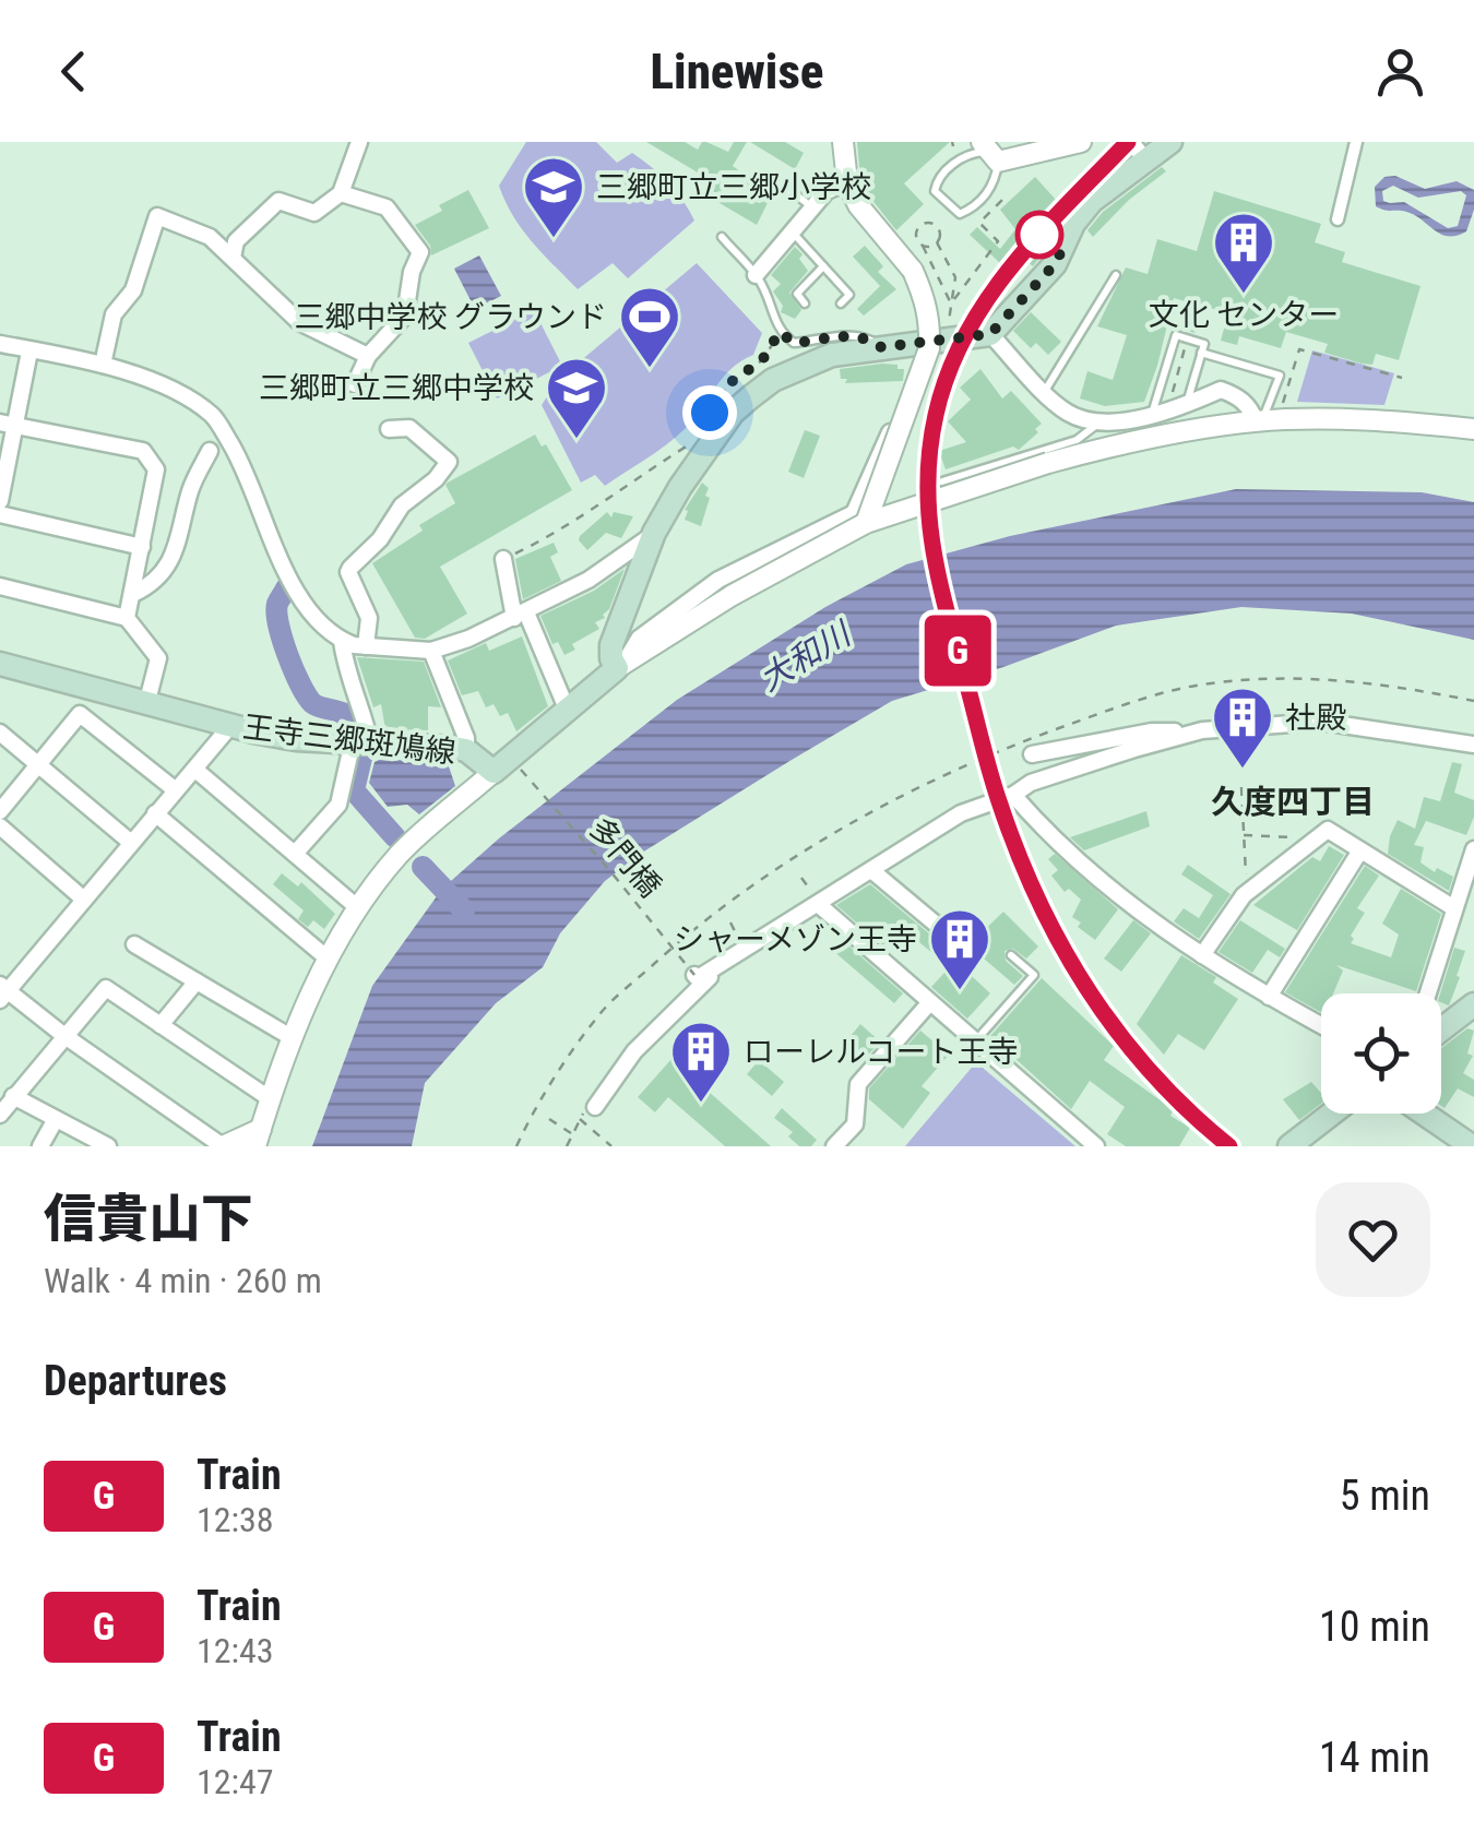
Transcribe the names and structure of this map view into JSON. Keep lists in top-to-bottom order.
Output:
{
  "streets": {
    "main road": ["王寺三郷斑鳩線"],
    "path": ["多門橋"]
  },
  "districts": ["久度四丁目"],
  "water": ["大和川"],
  "places": {
    "school or university": ["三郷町立三郷小学校", "三郷町立三郷中学校"],
    "building": [
      "文化 センター",
      "社殿",
      "シャーメゾン王寺",
      "ローレルコート王寺"
    ],
    "sports": ["三郷中学校 グラウンド"]
  },
  "page": {
    "header": "Linewise",
    "on_map": "G",
    "heading": [
      ["信貴山下", "Walk · 4 min · 260 m"],
      "Departures"
    ],
    "list": [
      {
        "mark": "G",
        "name": "Train",
        "note": "12:38",
        "value": "5 min"
      },
      {
        "mark": "G",
        "name": "Train",
        "note": "12:43",
        "value": "10 min"
      },
      {
        "mark": "G",
        "name": "Train",
        "note": "12:47",
        "value": "14 min"
      }
    ]
  }
}
